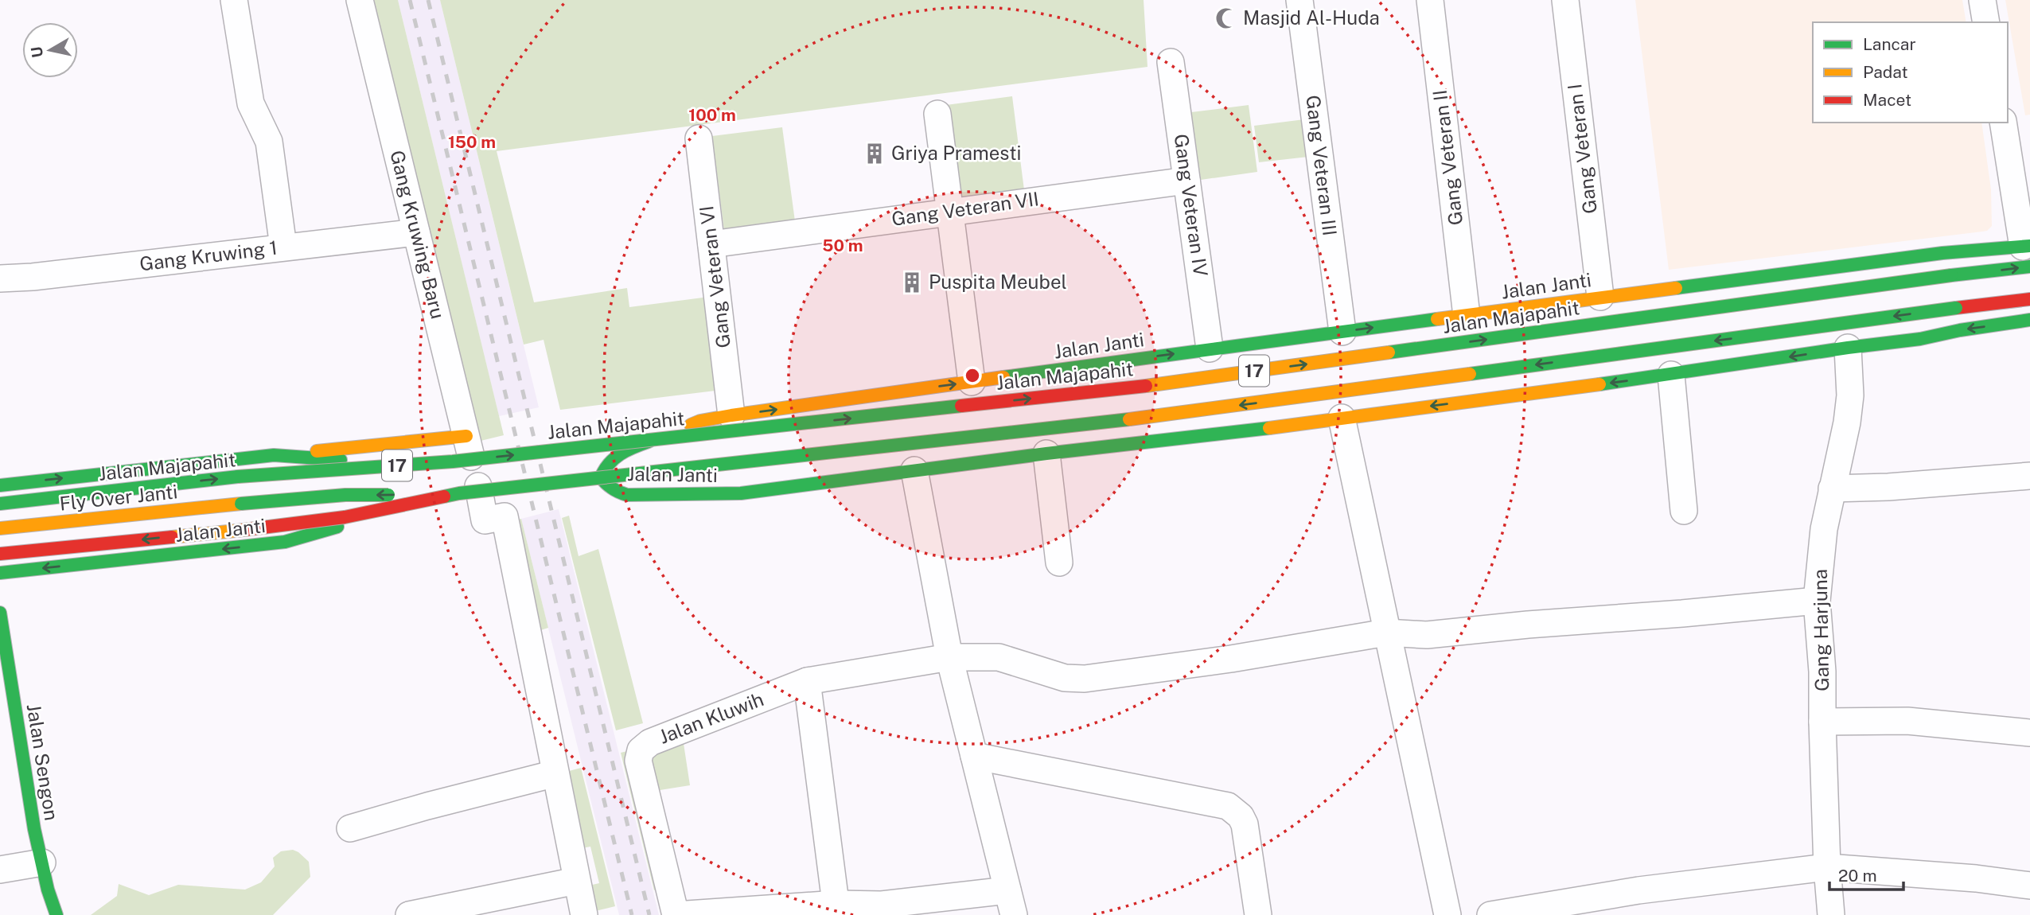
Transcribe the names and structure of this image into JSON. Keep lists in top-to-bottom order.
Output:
{
  "streets": {
    "main road": [
      "Jalan Janti",
      "Jalan Majapahit",
      "17",
      "Fly Over Janti",
      "Jalan Sengon"
    ],
    "street": [
      "Gang Veteran I",
      "Gang Veteran II",
      "Gang Veteran III",
      "Gang Veteran IV",
      "Gang Veteran VII",
      "Gang Kruwing Baru",
      "Gang Kruwing 1",
      "Gang Veteran VI",
      "Gang Harjuna",
      "Jalan Kluwih"
    ]
  },
  "crossings": [
    ["Gang Veteran I", "Jalan Janti"],
    ["Gang Veteran II", "Jalan Janti"],
    ["Gang Veteran III", "Jalan Janti"],
    ["Gang Veteran IV", "Gang Veteran VII"],
    ["Gang Veteran IV", "Jalan Janti"],
    ["Gang Veteran VII", "Gang Veteran VI"],
    ["Gang Kruwing Baru", "Gang Kruwing 1"],
    ["Gang Kruwing Baru", "Jalan Janti"],
    ["Gang Kruwing Baru", "17"],
    ["Gang Kruwing Baru", "Fly Over Janti"],
    ["Gang Veteran VI", "Jalan Janti"],
    ["Jalan Janti", "Jalan Majapahit"],
    ["Jalan Janti", "17"],
    ["Jalan Janti", "Fly Over Janti"],
    ["Jalan Janti", "Gang Harjuna"],
    ["17", "Fly Over Janti"],
    ["Gang Harjuna", "Jalan Kluwih"]
  ],
  "places": {
    "mosque": ["Masjid Al-Huda"],
    "building": ["Griya Pramesti", "Puspita Meubel"]
  },
  "legend": ["Lancar", "Padat", "Macet"],
  "scale_bar": "20 m",
  "north": "left",
  "rings": ["100 m", "150 m", "50 m"]
}
